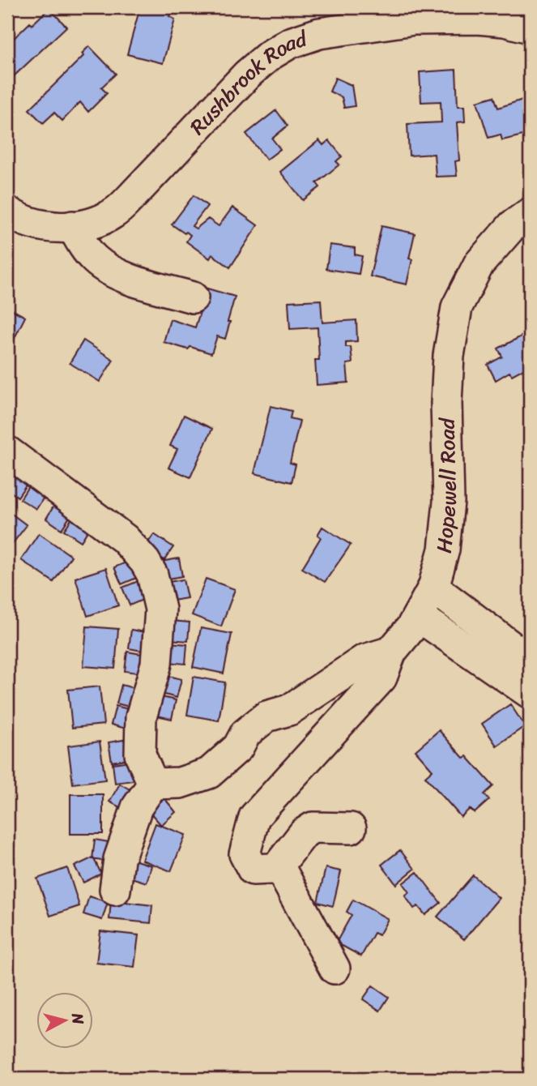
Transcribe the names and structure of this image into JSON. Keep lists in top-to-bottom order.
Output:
{
  "streets": {
    "street": ["Rushbrook Road", "Hopewell Road"]
  },
  "north": "right"
}
